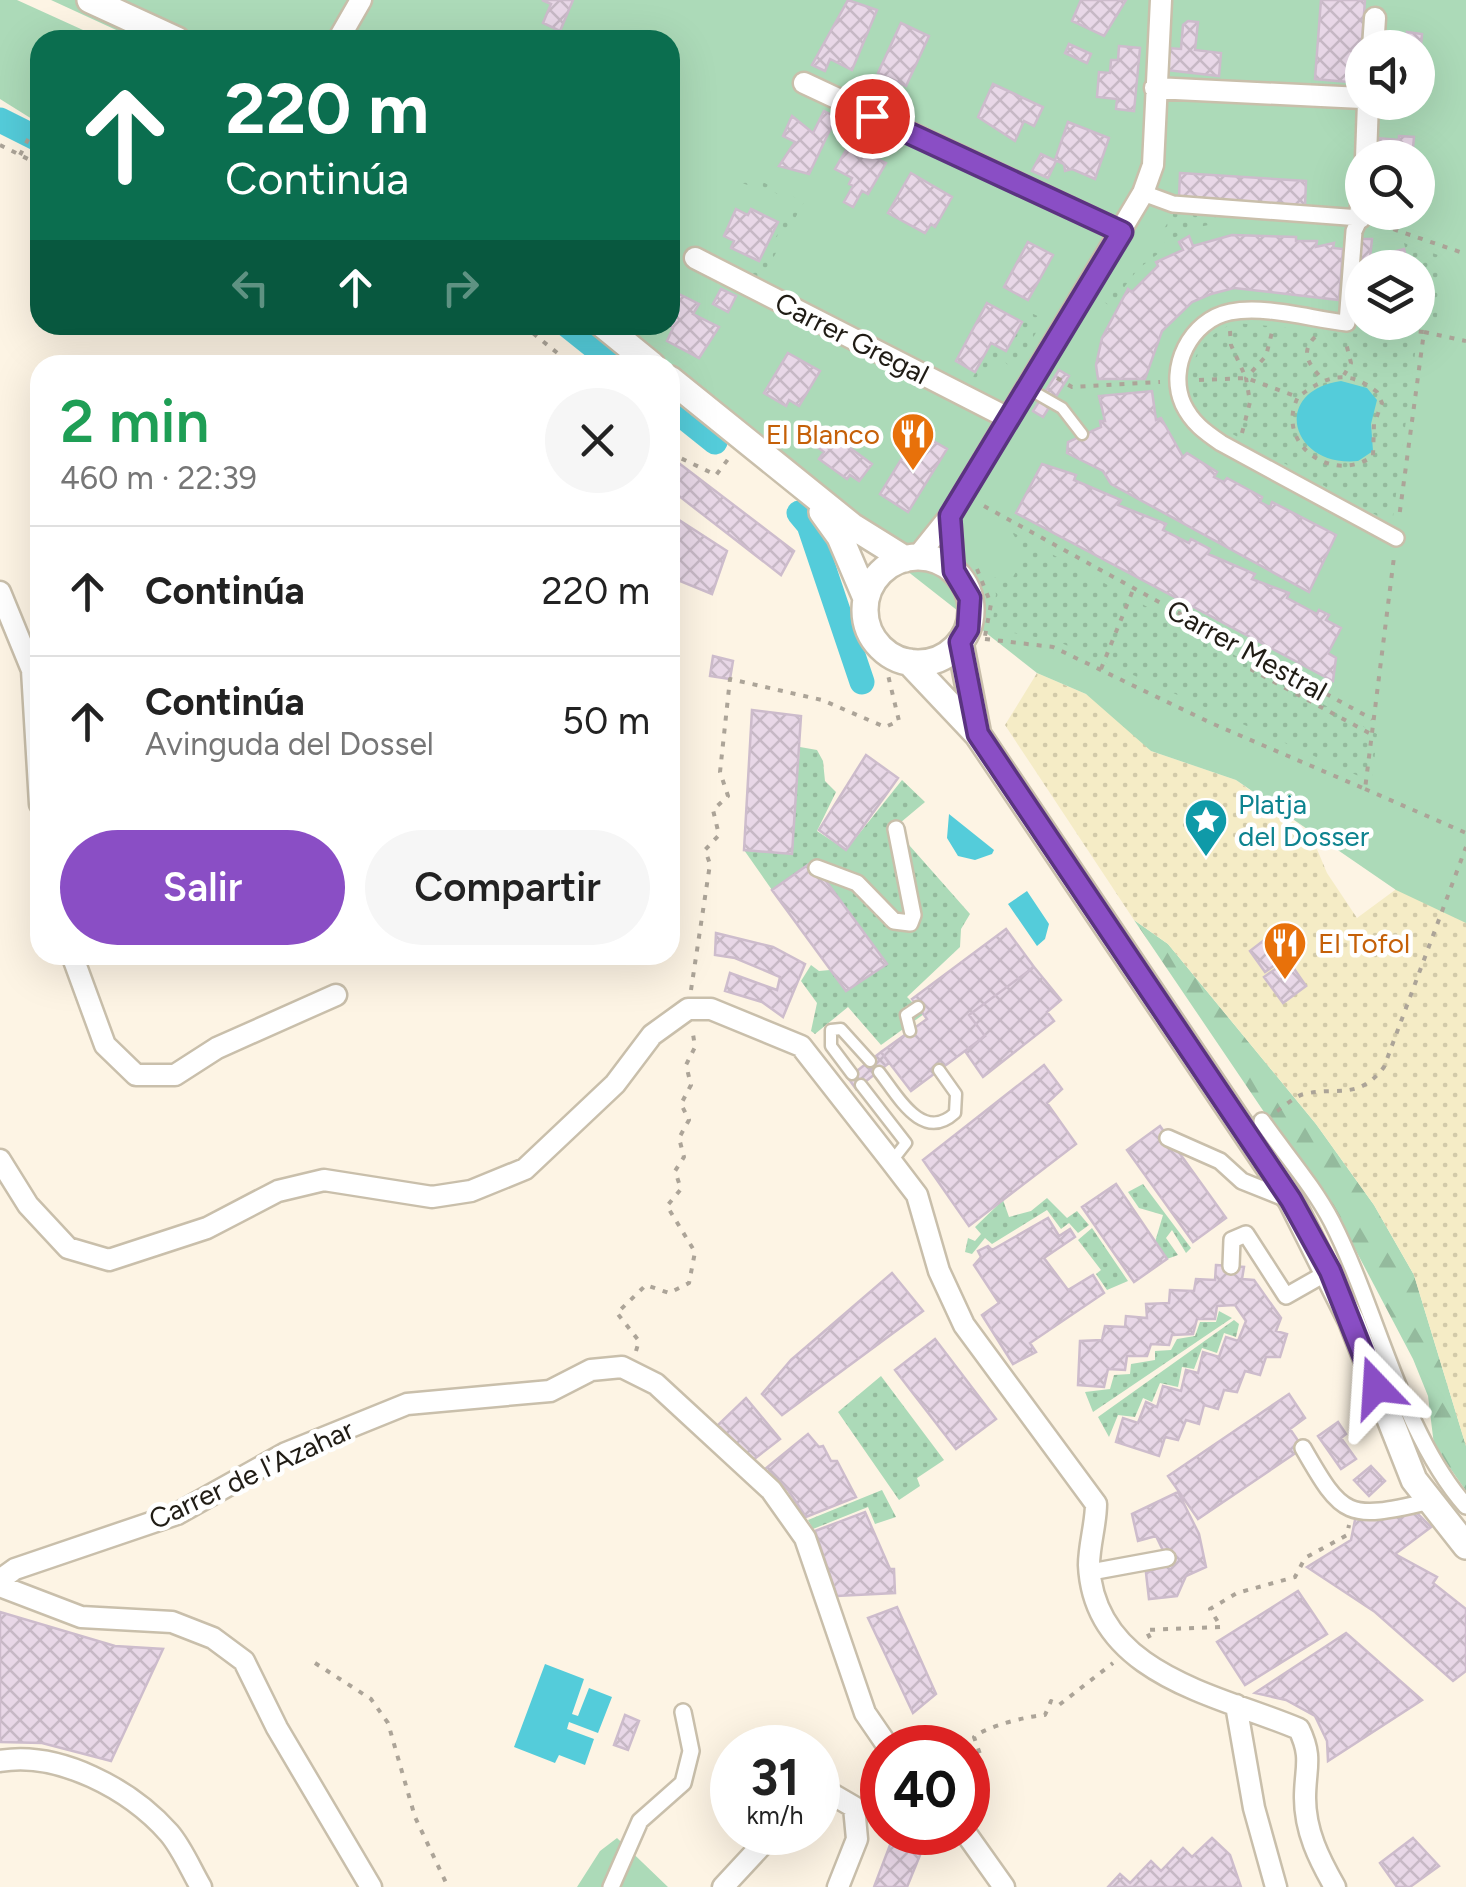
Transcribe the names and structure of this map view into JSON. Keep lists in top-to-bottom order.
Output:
{
  "streets": {
    "street": ["Carrer Gregal", "Carrer de l'Azahar"],
    "path": ["Carrer Mestral"]
  },
  "places": {
    "restaurant": ["El Blanco", "El Tofol"],
    "place": ["Platja del Dosser"]
  },
  "page": {
    "turn": ["220 m", "Continúa"],
    "heading": ["2 min", "460 m · 22:39"],
    "list": [
      {
        "name": "Continúa",
        "value": "220 m"
      },
      {
        "name": "Continúa",
        "note": "Avinguda del Dossel",
        "value": "50 m"
      }
    ],
    "buttons": ["Salir", "Compartir"],
    "speed": "31 km/h",
    "limit": "40"
  }
}
